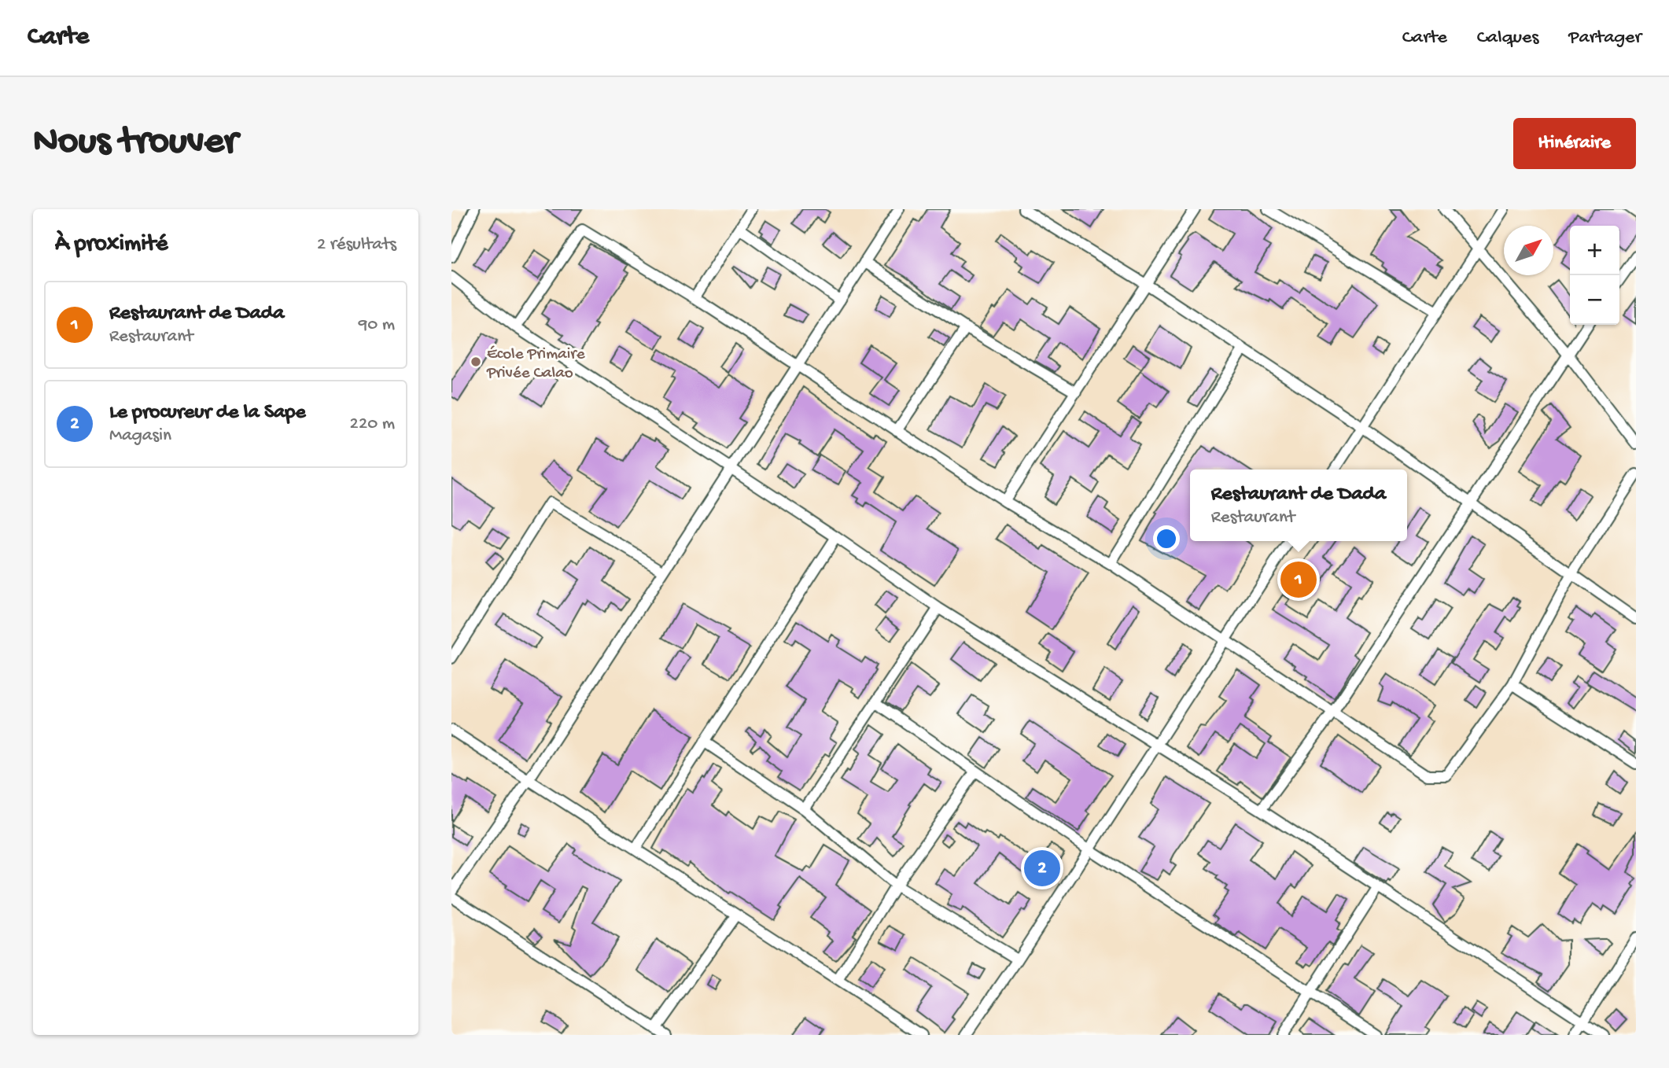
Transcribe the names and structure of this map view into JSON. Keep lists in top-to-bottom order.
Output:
{
  "places": ["École Primaire Privée Calao"],
  "north": "top right",
  "page": {
    "header": "Carte",
    "nav": ["Carte", "Calques", "Partager"],
    "buttons": "Itinéraire",
    "title": "Nous trouver",
    "heading": ["À proximité", "2 résultats"],
    "map_buttons": ["+", "−"],
    "list": [
      {
        "mark": "1",
        "name": "Restaurant de Dada",
        "note": "Restaurant",
        "value": "90 m"
      },
      {
        "mark": "2",
        "name": "Le procureur de la Sape",
        "note": "Magasin",
        "value": "220 m"
      }
    ],
    "popup": ["Restaurant de Dada", "Restaurant"],
    "pins": ["1", "2"]
  }
}
